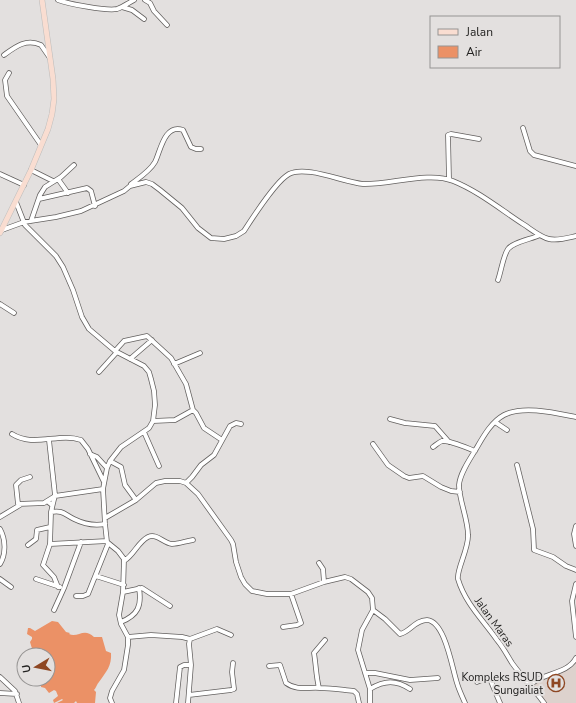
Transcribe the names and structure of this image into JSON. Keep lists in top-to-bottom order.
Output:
{
  "streets": {
    "street": ["Jalan Maras"]
  },
  "places": {
    "hospital": ["Kompleks RSUD Sungailiat"]
  },
  "legend": ["Jalan", "Air"],
  "north": "left"
}
